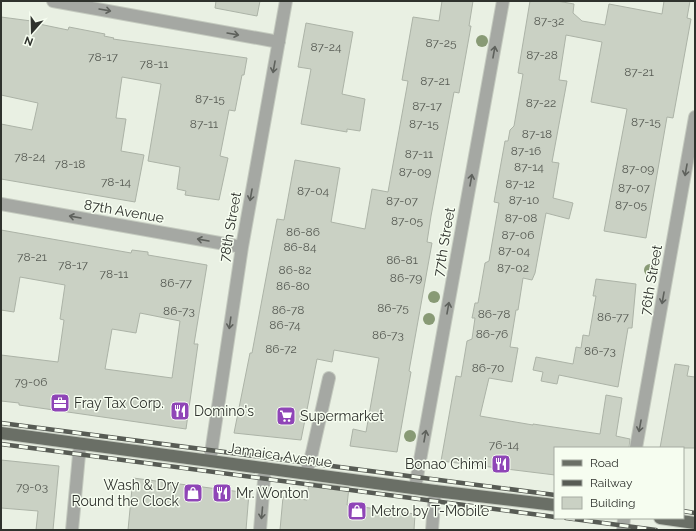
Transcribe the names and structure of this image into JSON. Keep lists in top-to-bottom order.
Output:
{
  "streets": {
    "main road": ["Jamaica Avenue"],
    "street": [
      "87th Avenue",
      "78th Street",
      "77th Street",
      "76th Street"
    ]
  },
  "crossings": [
    ["87th Avenue", "78th Street"],
    ["78th Street", "Jamaica Avenue"],
    ["77th Street", "Jamaica Avenue"]
  ],
  "one_way": [
    "87th Avenue",
    "78th Street",
    "77th Street",
    "76th Street"
  ],
  "places": {
    "office": ["Fray Tax Corp."],
    "restaurant": ["Domino's", "Bonao Chimi", "Mr. Wonton"],
    "supermarket": ["Supermarket"],
    "shop": ["Wash & Dry Round the Clock", "Metro by T-Mobile"]
  },
  "house_numbers": [
    "87-32",
    "87-25",
    "87-24",
    "87-28",
    "78-17",
    "78-11",
    "87-21",
    "87-21",
    "87-15",
    "87-22",
    "87-17",
    "87-15",
    "87-11",
    "87-15",
    "87-18",
    "87-16",
    "87-11",
    "78-24",
    "78-18",
    "87-14",
    "87-09",
    "87-09",
    "78-14",
    "87-12",
    "87-07",
    "87-04",
    "87-10",
    "87-07",
    "87-05",
    "87-08",
    "87-05",
    "86-86",
    "87-06",
    "86-84",
    "87-04",
    "78-21",
    "86-81",
    "78-17",
    "87-02",
    "86-82",
    "78-11",
    "86-79",
    "86-77",
    "86-80",
    "86-75",
    "86-78",
    "86-73",
    "86-78",
    "86-77",
    "86-74",
    "86-76",
    "86-73",
    "86-72",
    "86-73",
    "86-70",
    "79-06",
    "76-14",
    "79-03"
  ],
  "legend": ["Road", "Railway", "Building"],
  "north": "bottom"
}
